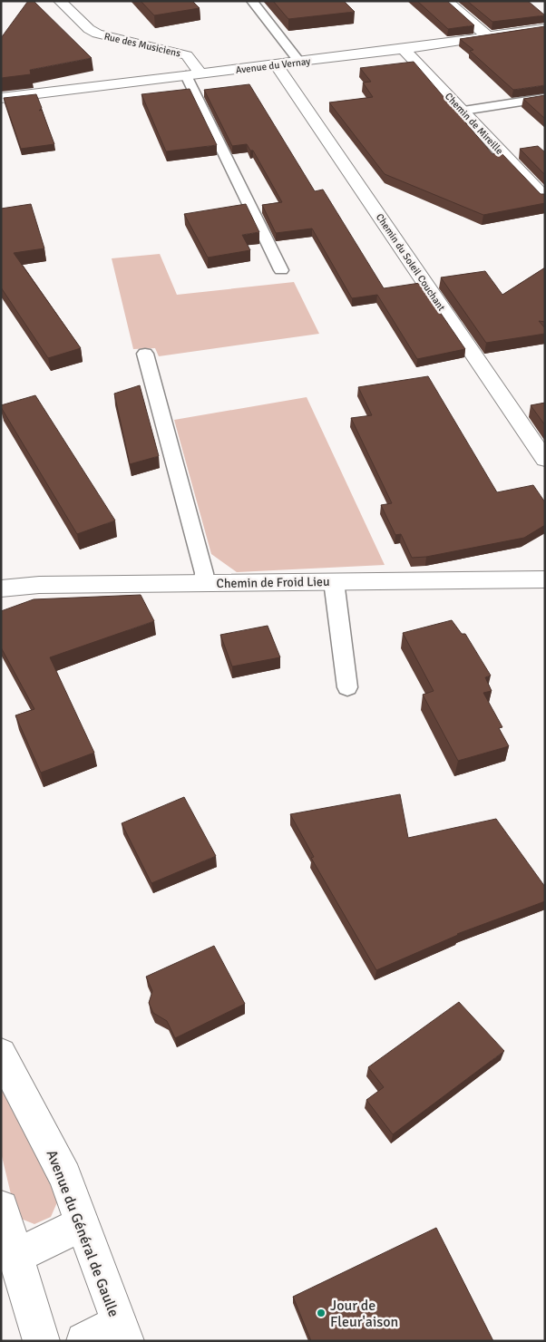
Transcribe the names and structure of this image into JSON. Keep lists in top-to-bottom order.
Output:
{
  "streets": {
    "street": [
      "Rue des Musiciens",
      "Avenue du Vernay",
      "Chemin de Mireille",
      "Chemin du Soleil Couchant",
      "Chemin de Froid Lieu",
      "Avenue du Général de Gaulle"
    ]
  },
  "crossings": [
    ["Rue des Musiciens", "Avenue du Vernay"],
    ["Avenue du Vernay", "Chemin de Mireille"],
    ["Avenue du Vernay", "Chemin du Soleil Couchant"]
  ],
  "places": ["Jour de Fleur'aison"]
}
